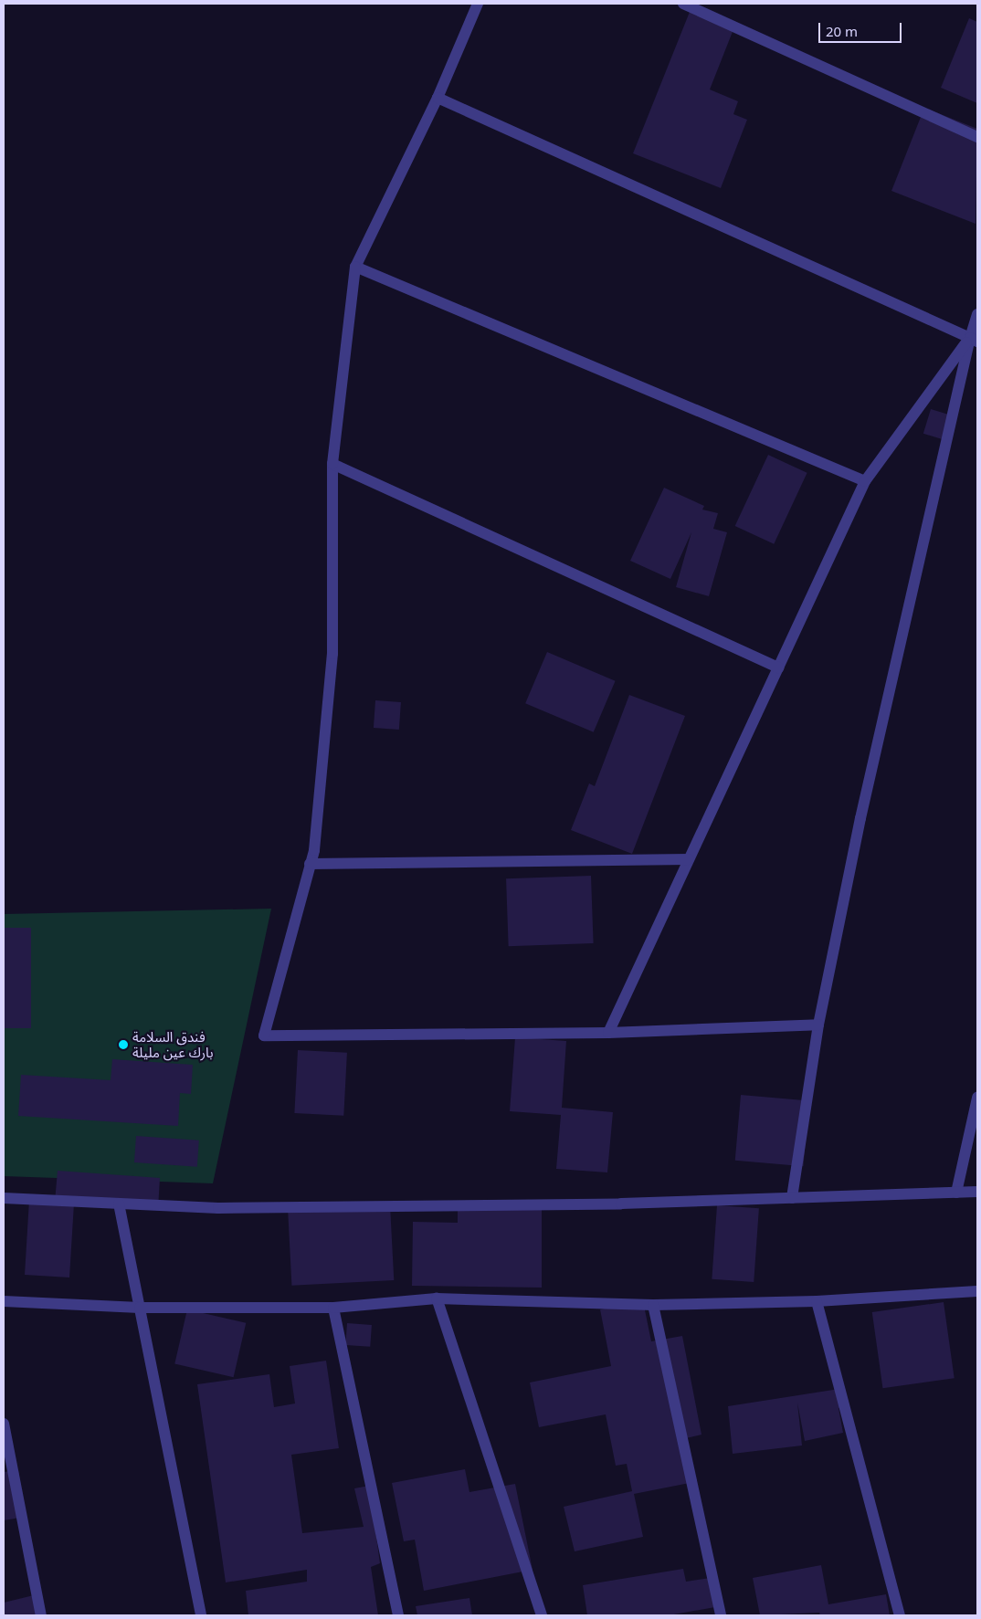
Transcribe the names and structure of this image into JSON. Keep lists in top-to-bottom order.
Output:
{
  "places": ["فندق السلامة بارك عين مليلة"],
  "scale_bar": "20 m"
}
